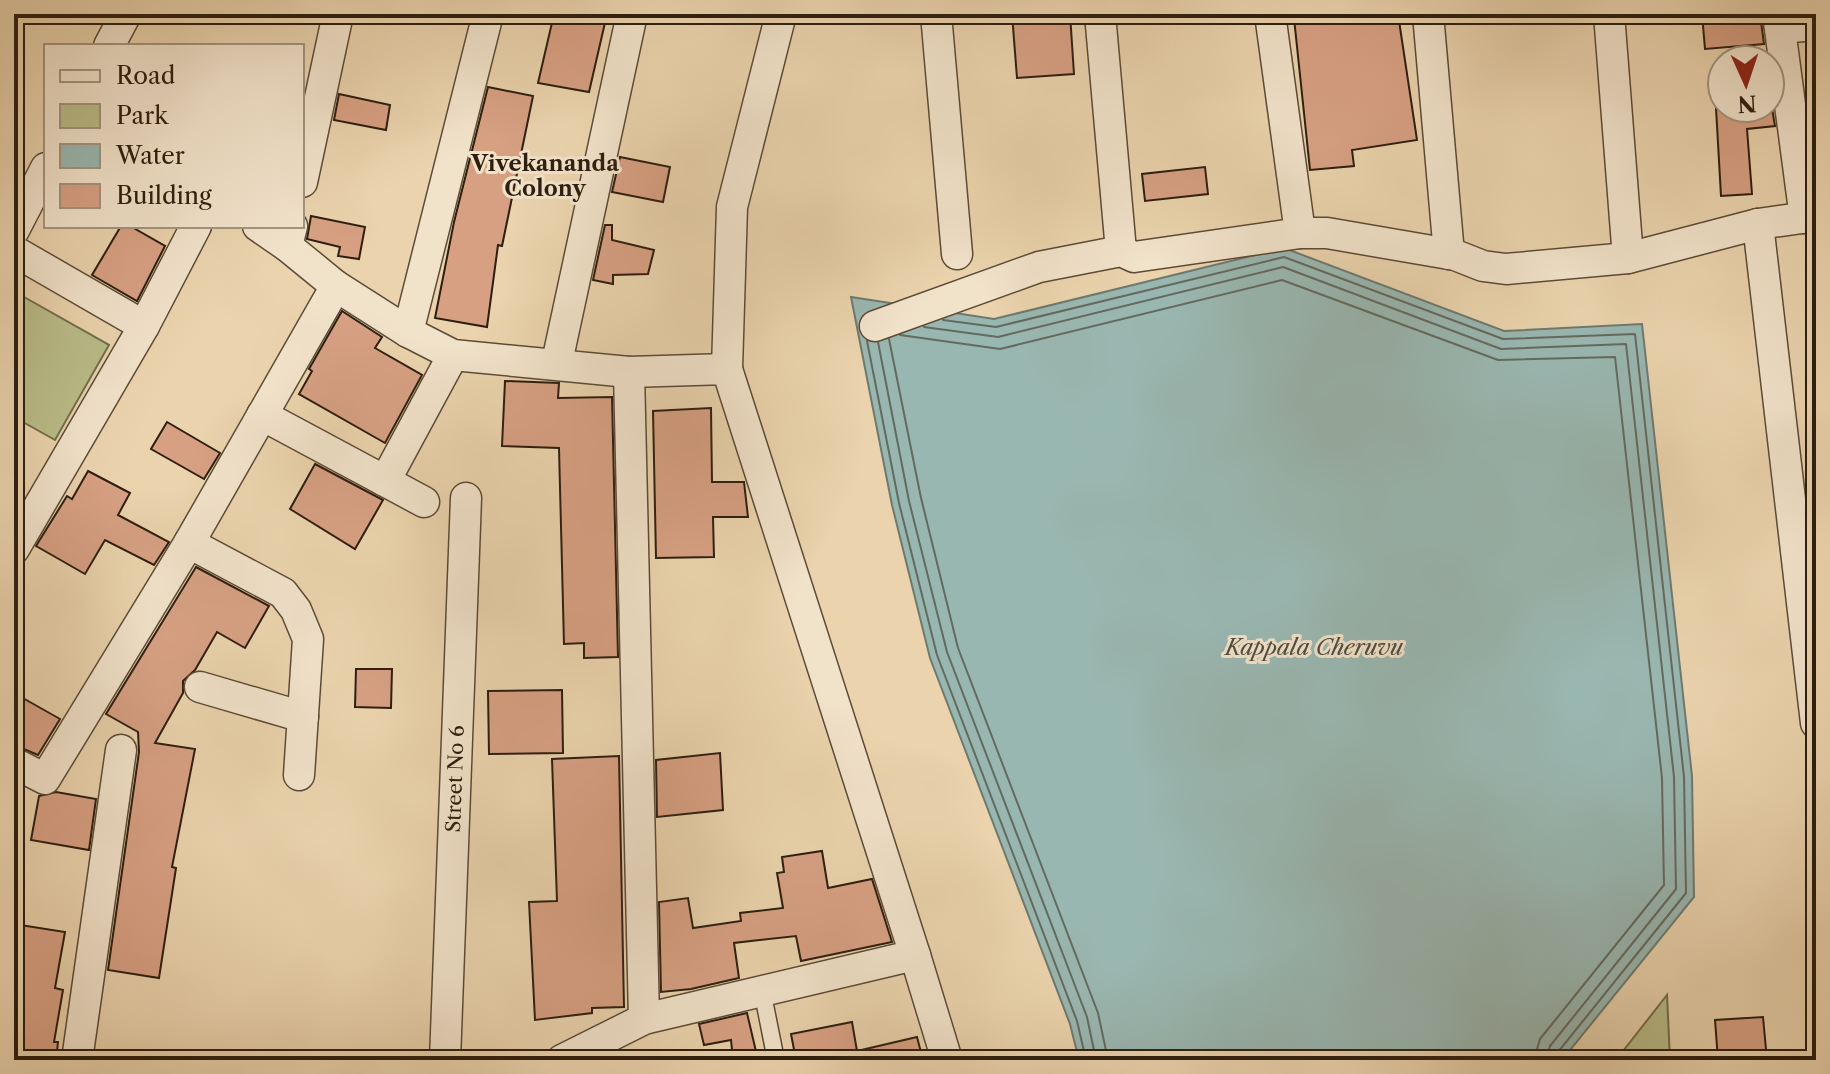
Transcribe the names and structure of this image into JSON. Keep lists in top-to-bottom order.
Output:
{
  "streets": {
    "street": ["Street No 6"]
  },
  "districts": ["Vivekananda Colony"],
  "water": ["Kappala Cheruvu"],
  "legend": [
    "Road",
    "Park",
    "Water",
    "Building"
  ],
  "north": "bottom"
}
